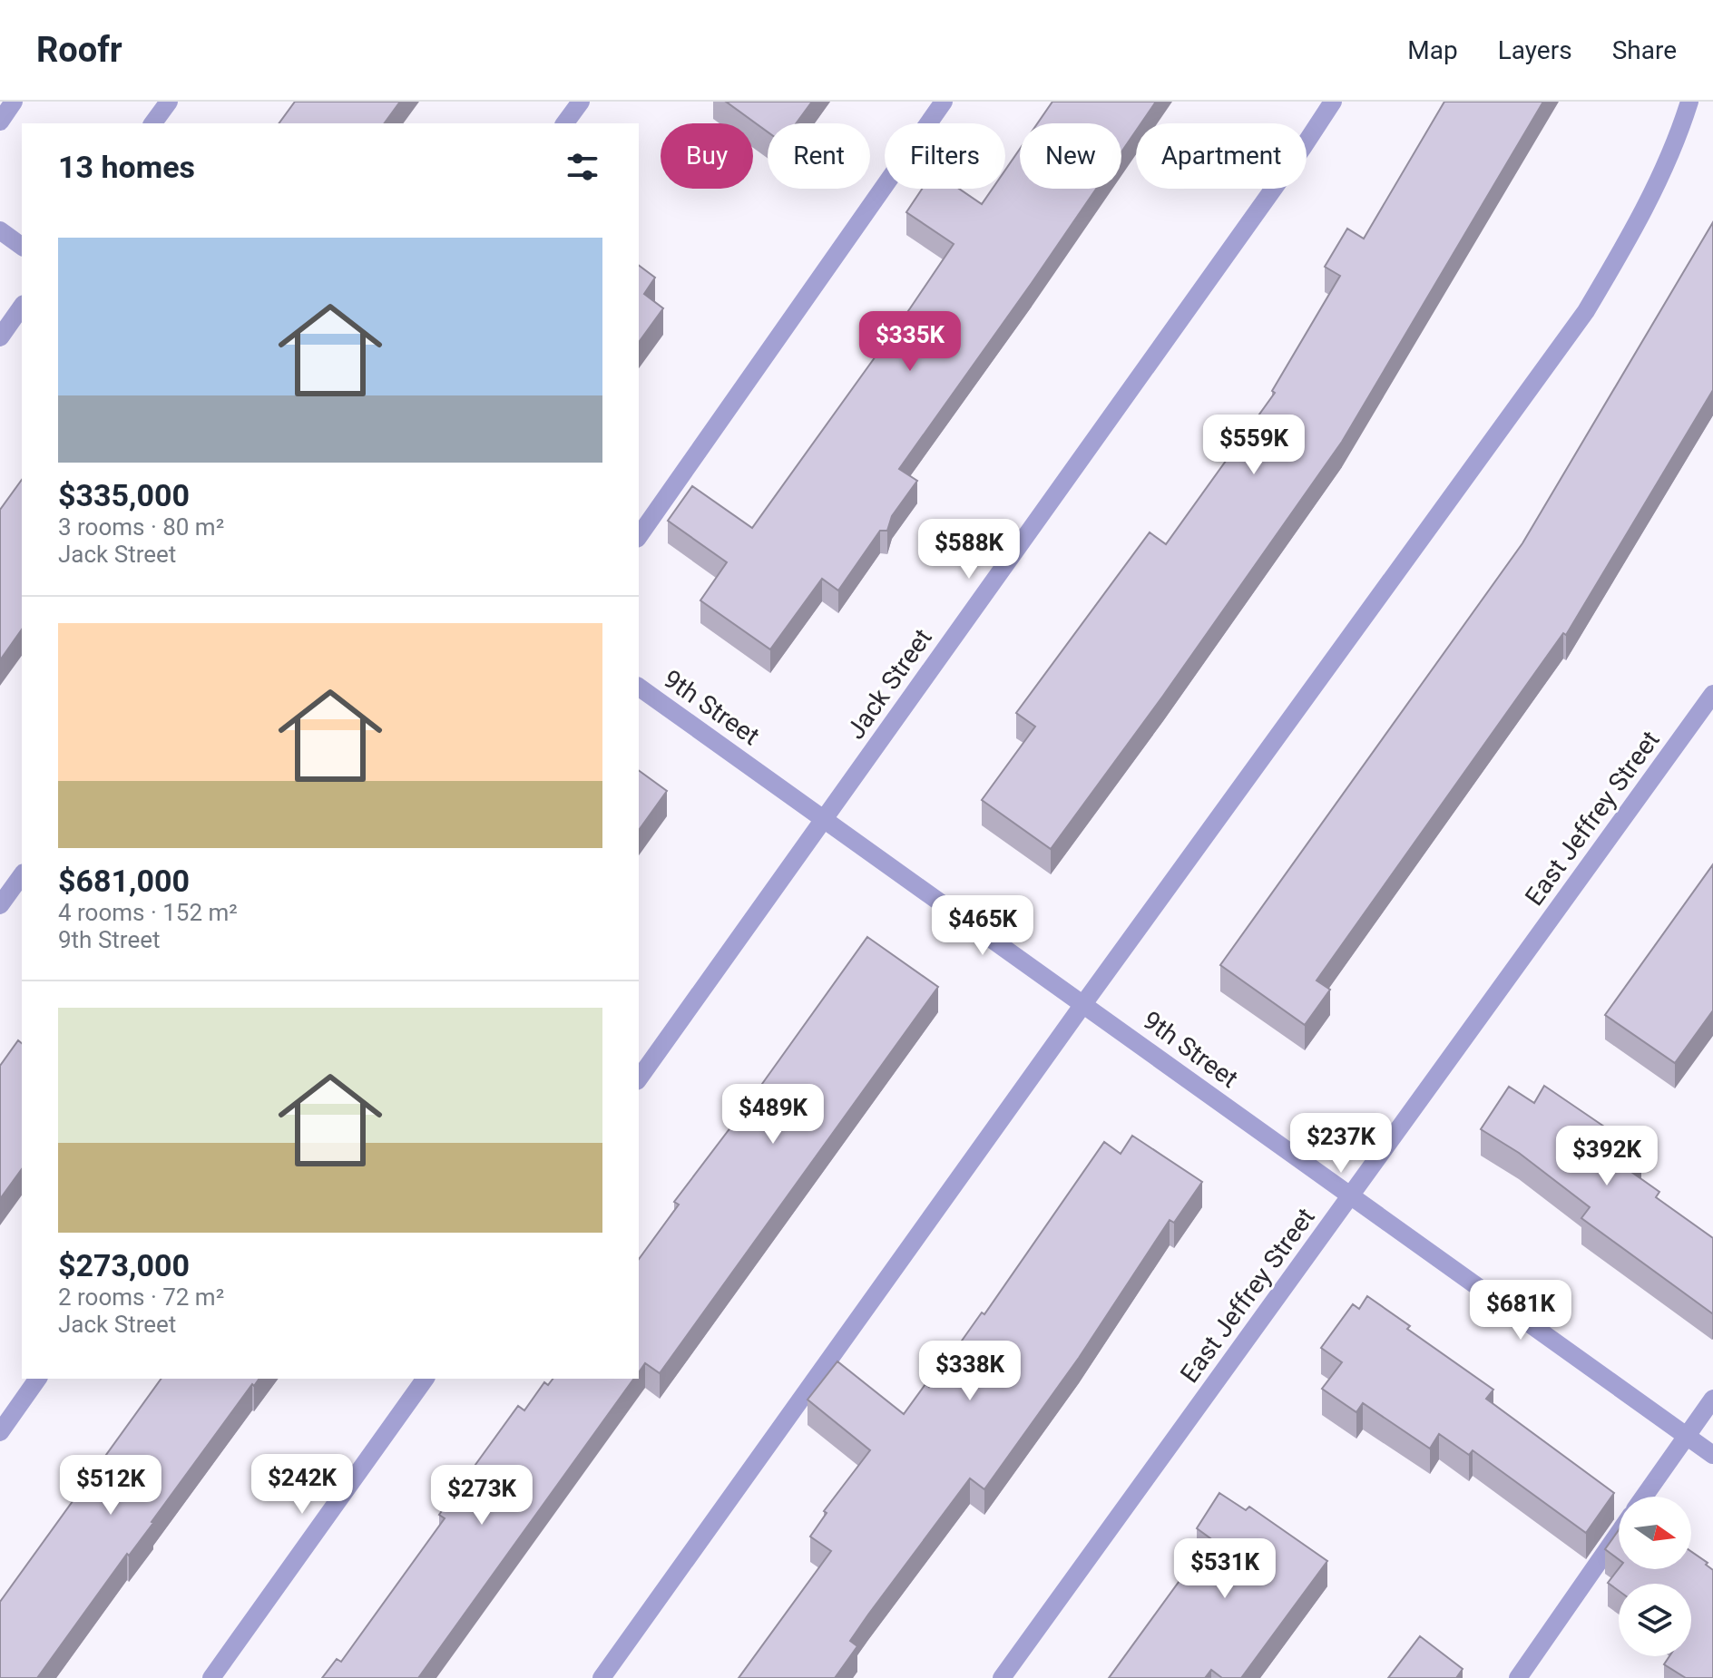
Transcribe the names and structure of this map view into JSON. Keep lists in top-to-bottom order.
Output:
{
  "streets": {
    "street": ["Jack Street", "9th Street", "East Jeffrey Street"]
  },
  "crossings": [
    ["Jack Street", "9th Street"],
    ["9th Street", "East Jeffrey Street"]
  ],
  "north": "right",
  "page": {
    "header": "Roofr",
    "nav": ["Map", "Layers", "Share"],
    "chip": [
      "Buy",
      "Rent",
      "Filters",
      "New",
      "Apartment"
    ],
    "heading": "13 homes",
    "list": [
      {
        "name": "$335,000",
        "note": "3 rooms · 80 m² · Jack Street"
      },
      {
        "name": "$681,000",
        "note": "4 rooms · 152 m² · 9th Street"
      },
      {
        "name": "$273,000",
        "note": "2 rooms · 72 m² · Jack Street"
      }
    ],
    "price": [
      "$335K",
      "$559K",
      "$588K",
      "$465K",
      "$489K",
      "$237K",
      "$392K",
      "$681K",
      "$338K",
      "$242K",
      "$512K",
      "$273K",
      "$531K"
    ]
  }
}
